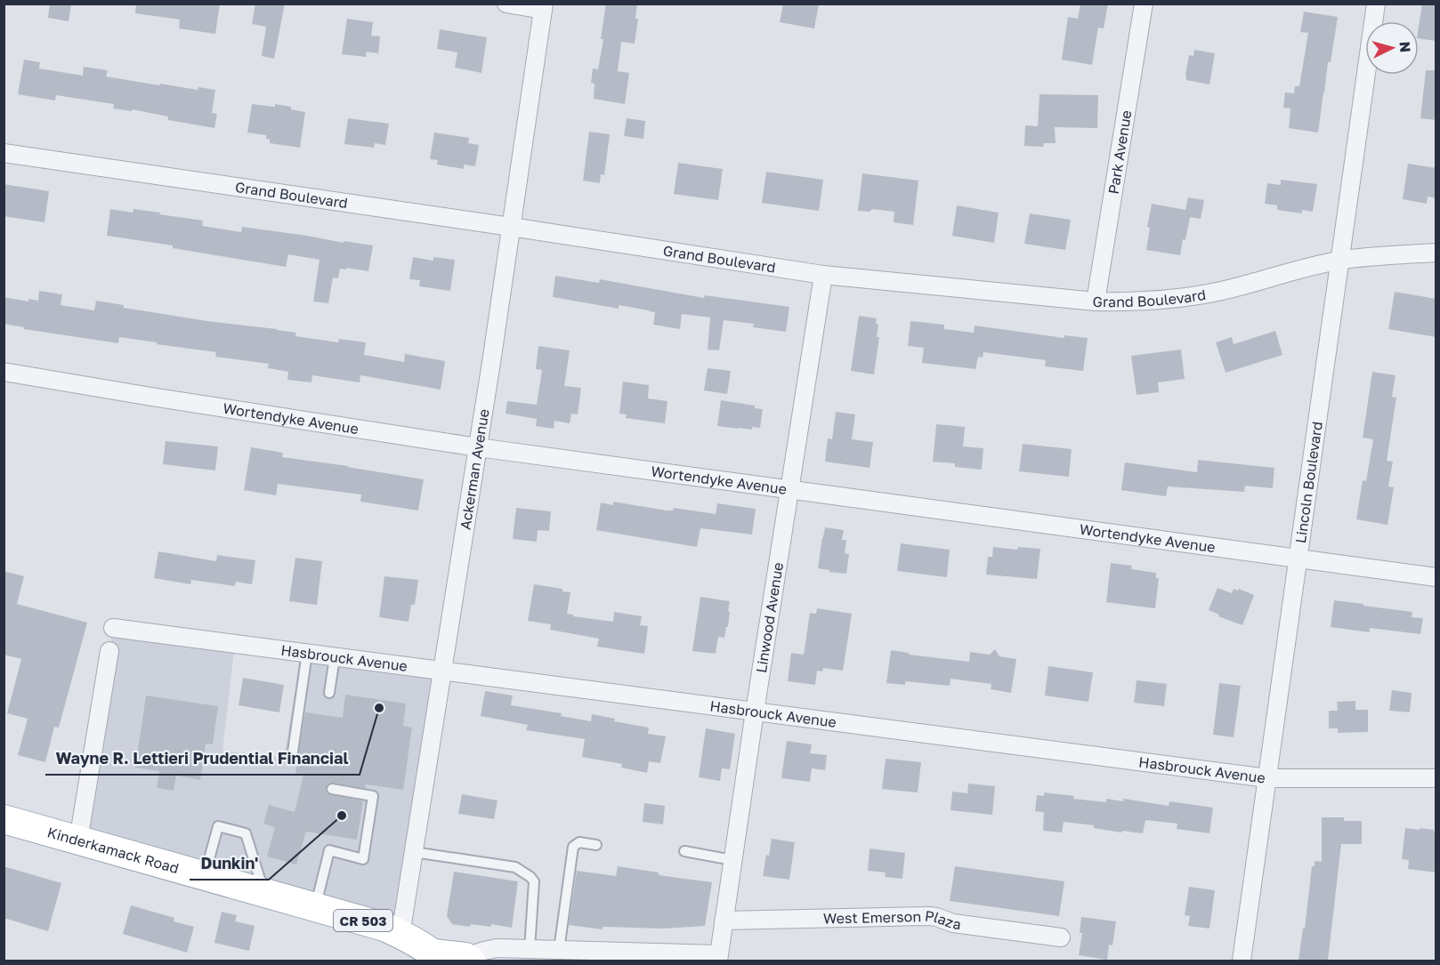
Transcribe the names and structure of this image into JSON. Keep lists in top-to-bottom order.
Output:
{
  "streets": {
    "main road": ["Kinderkamack Road", "CR 503"],
    "street": [
      "Park Avenue",
      "Grand Boulevard",
      "Wortendyke Avenue",
      "Ackerman Avenue",
      "Lincoln Boulevard",
      "Linwood Avenue",
      "Hasbrouck Avenue",
      "West Emerson Plaza"
    ]
  },
  "crossings": [
    ["Park Avenue", "Grand Boulevard"],
    ["Grand Boulevard", "Ackerman Avenue"],
    ["Grand Boulevard", "Lincoln Boulevard"],
    ["Grand Boulevard", "Linwood Avenue"],
    ["Wortendyke Avenue", "Ackerman Avenue"],
    ["Wortendyke Avenue", "Lincoln Boulevard"],
    ["Wortendyke Avenue", "Linwood Avenue"],
    ["Ackerman Avenue", "Hasbrouck Avenue"],
    ["Ackerman Avenue", "Kinderkamack Road"],
    ["Lincoln Boulevard", "Hasbrouck Avenue"],
    ["Linwood Avenue", "Hasbrouck Avenue"],
    ["Linwood Avenue", "West Emerson Plaza"]
  ],
  "places": ["Wayne R. Lettieri Prudential Financial", "Dunkin'"],
  "north": "right"
}
